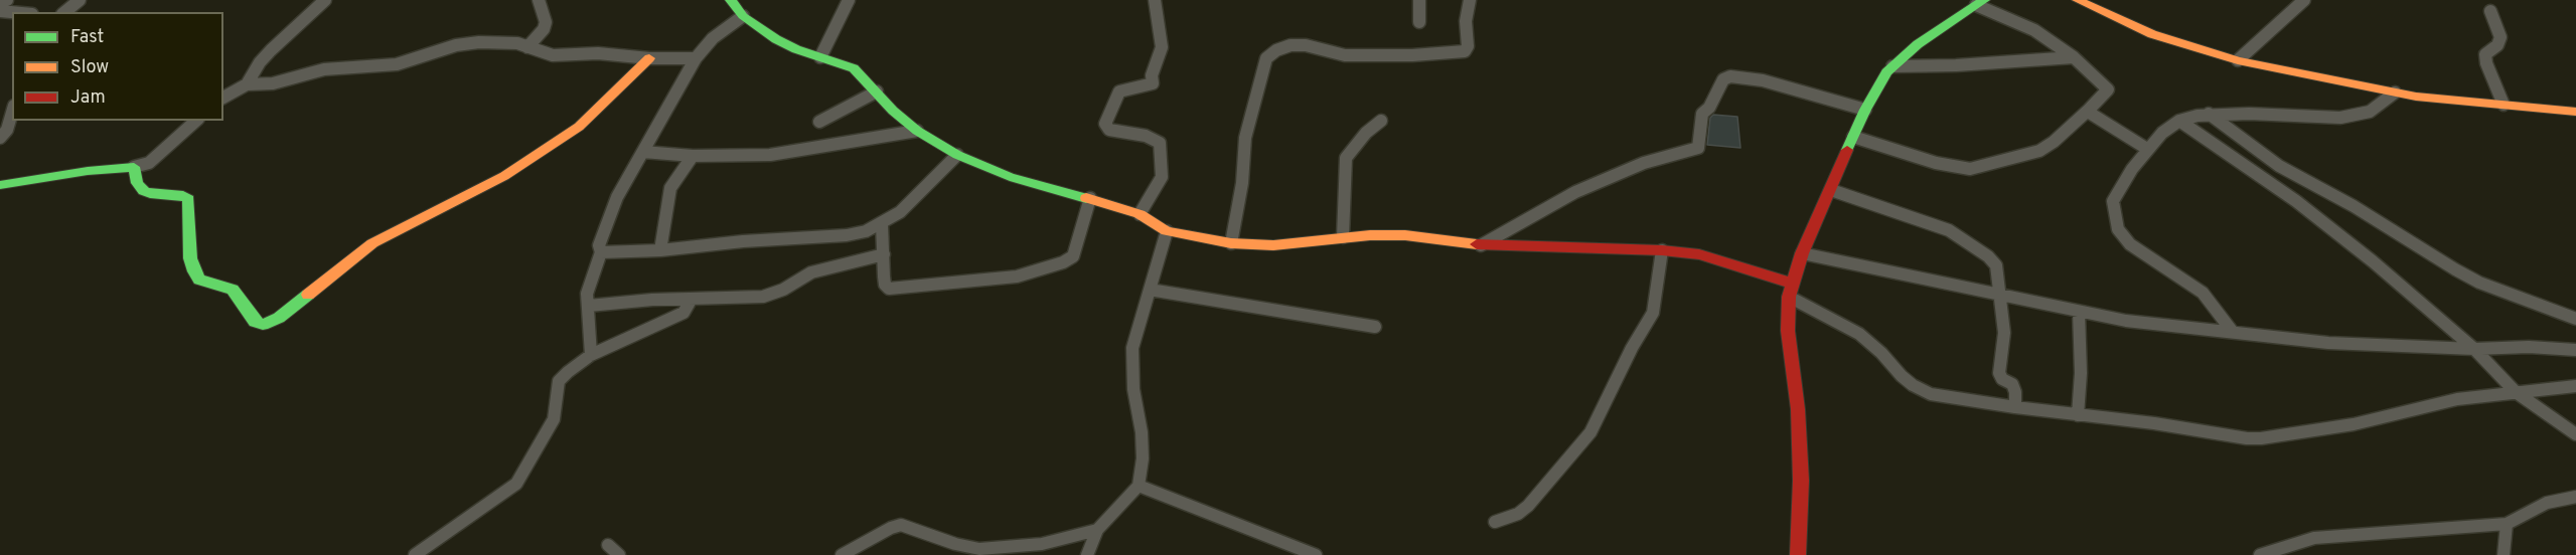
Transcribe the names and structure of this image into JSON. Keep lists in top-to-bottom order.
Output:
{
  "legend": ["Fast", "Slow", "Jam"]
}
